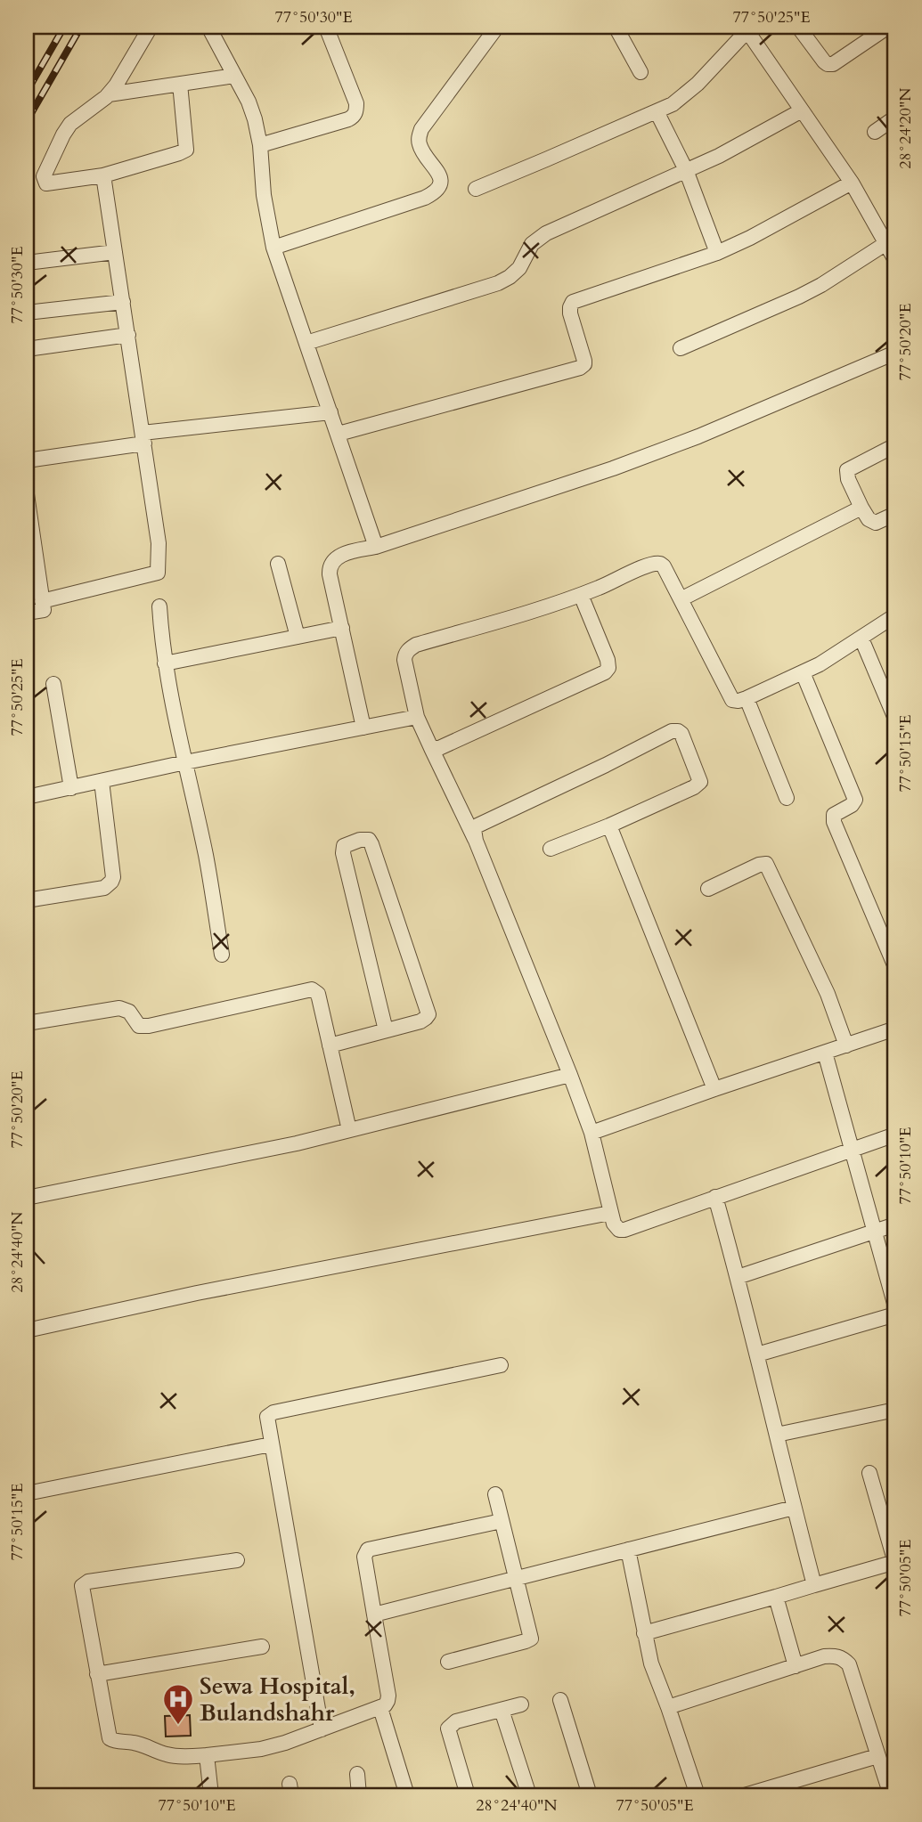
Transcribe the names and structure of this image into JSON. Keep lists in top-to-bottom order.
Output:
{
  "places": {
    "hospital": ["Sewa Hospital, Bulandshahr"]
  },
  "coordinates": [
    "77°50'30\"E",
    "77°50'25\"E",
    "28°24'20\"N",
    "77°50'20\"E",
    "77°50'15\"E",
    "77°50'10\"E",
    "28°24'40\"N",
    "77°50'05\"E"
  ]
}
